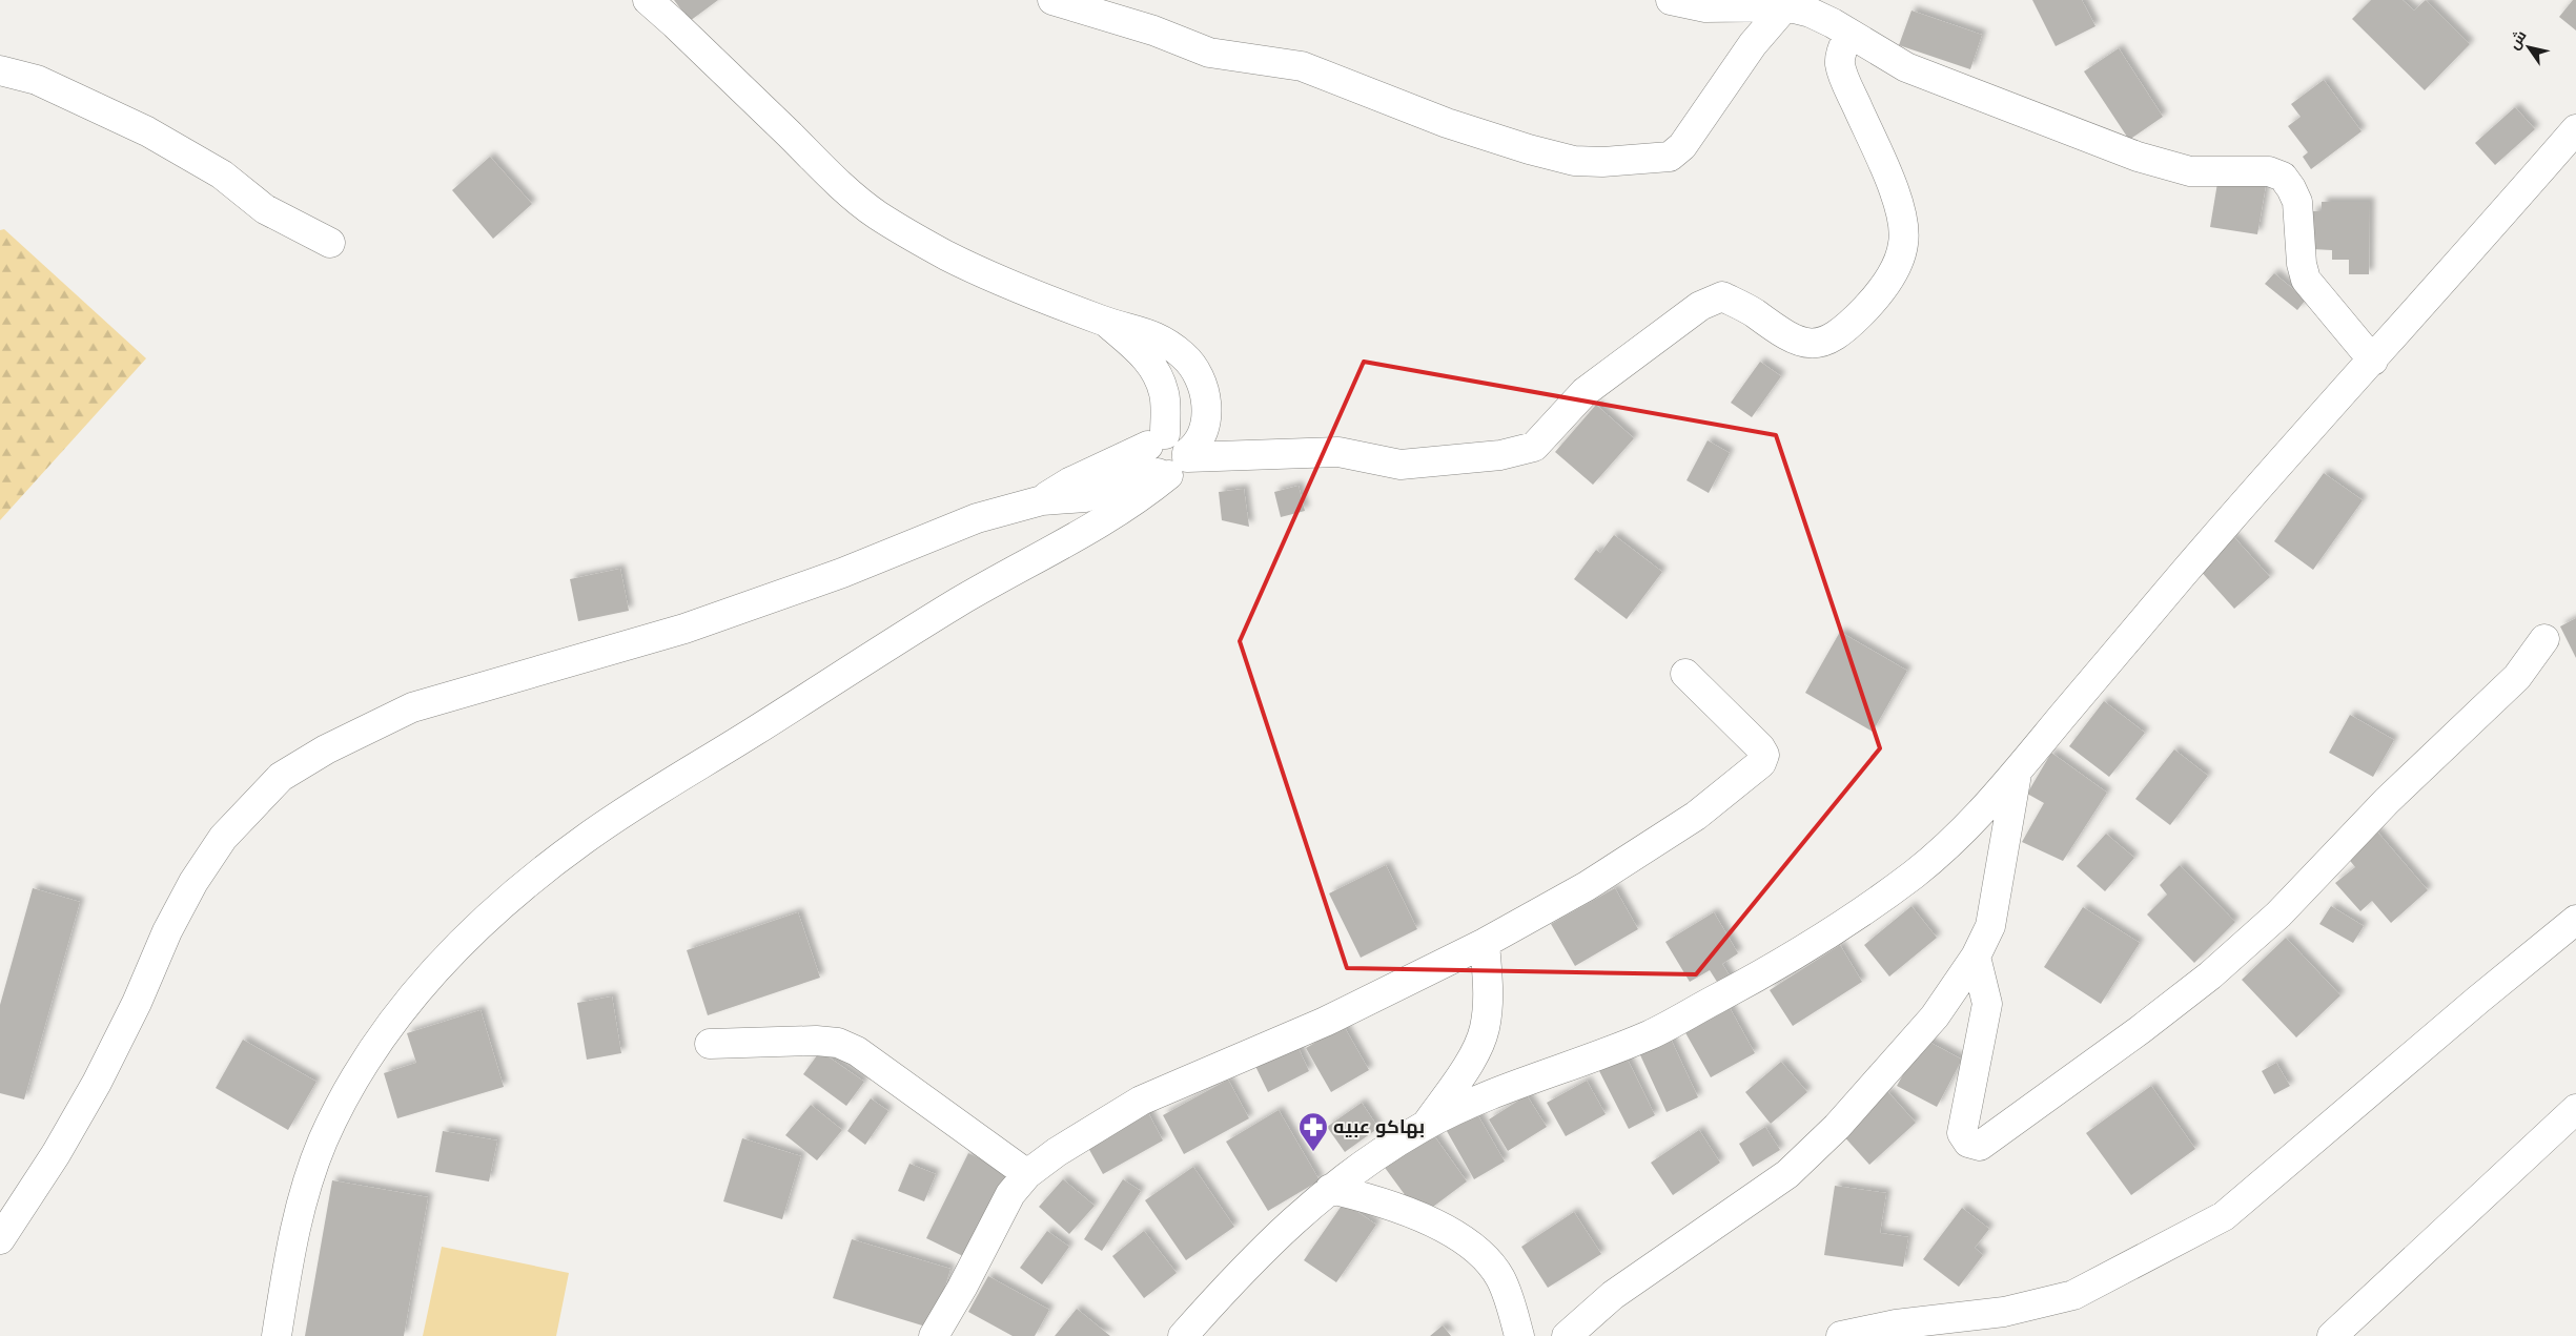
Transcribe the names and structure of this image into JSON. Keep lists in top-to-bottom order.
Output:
{
  "places": {
    "pharmacy": ["بهاكو عبيه"]
  },
  "north": "top left"
}
